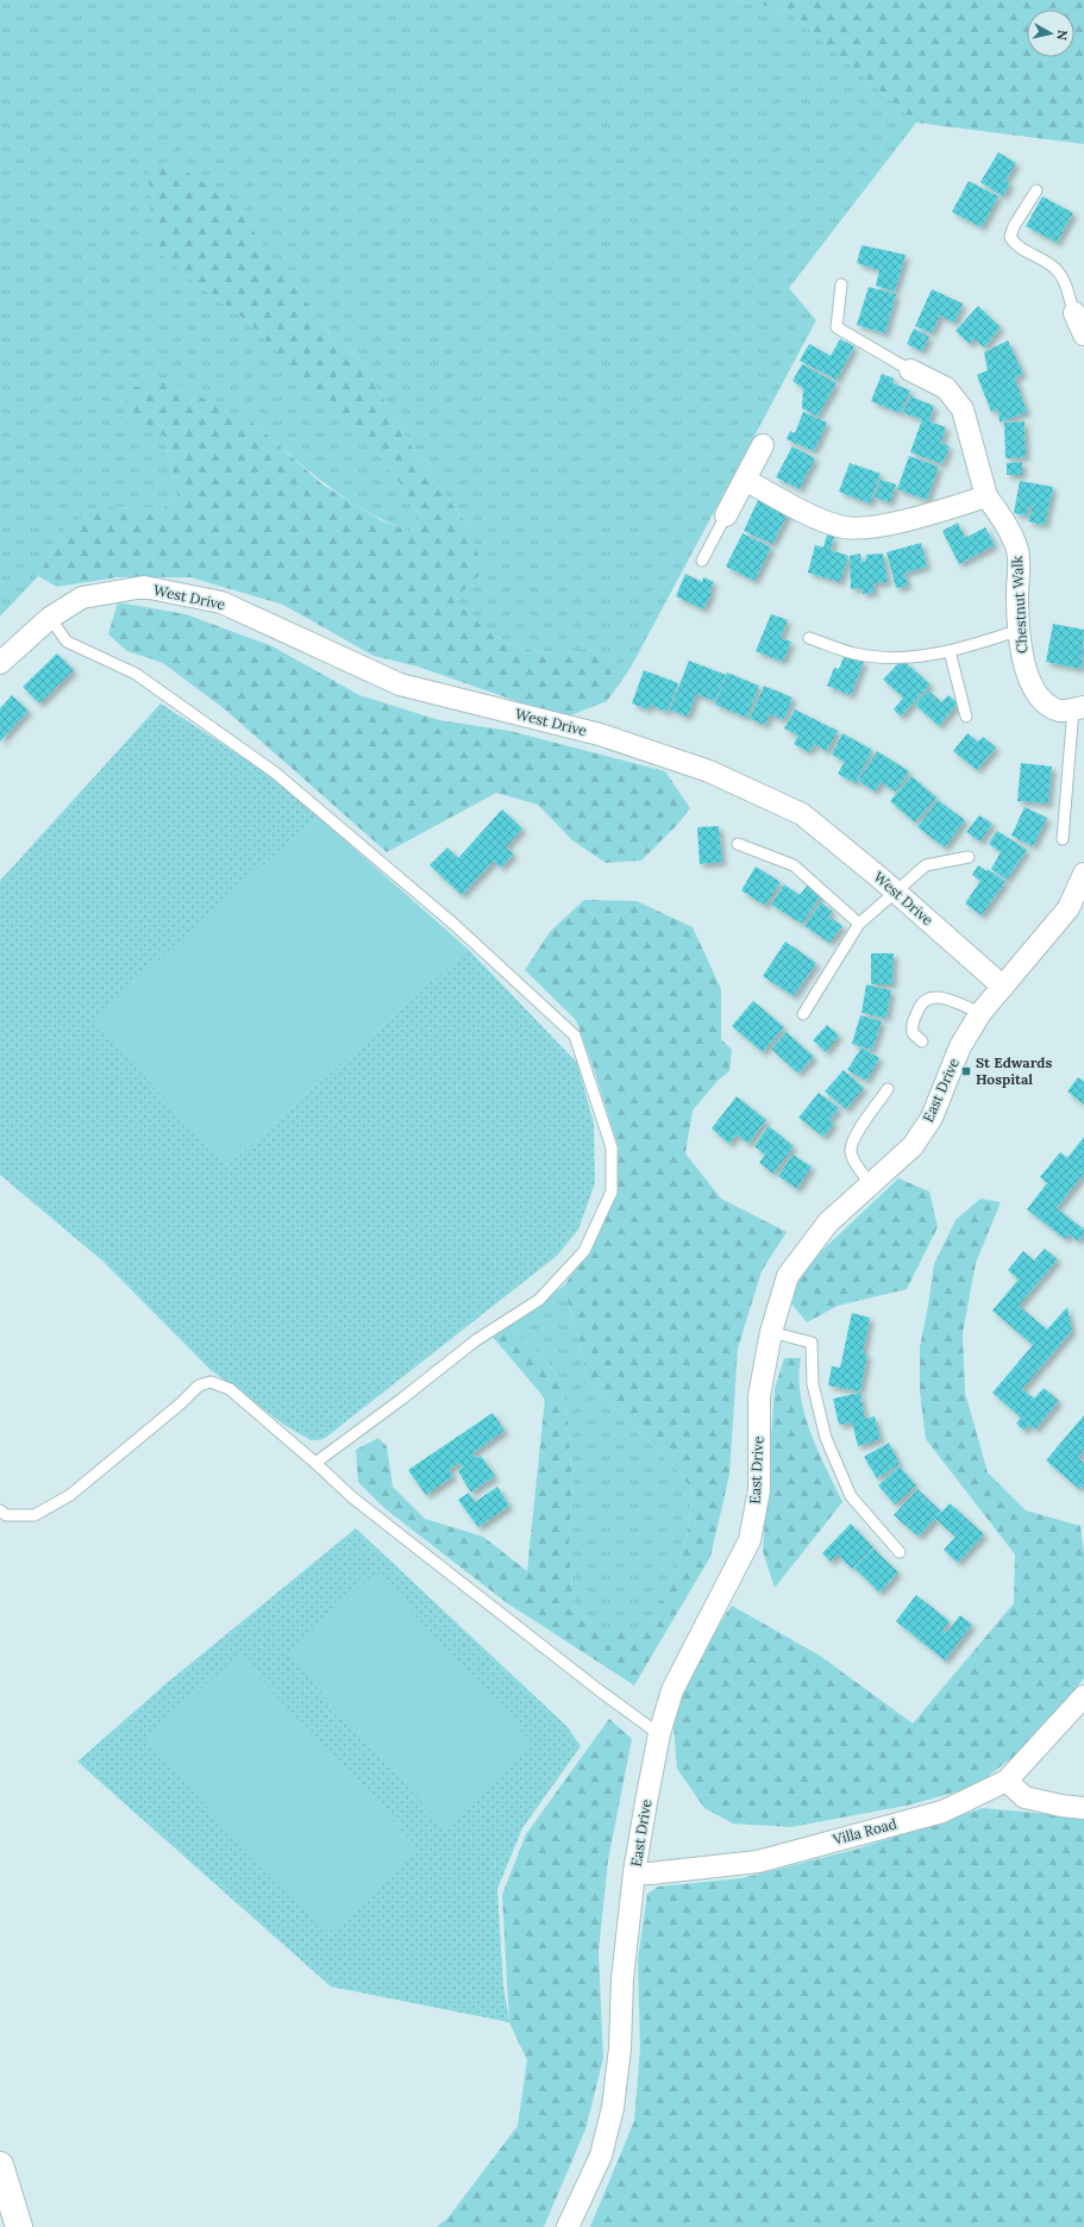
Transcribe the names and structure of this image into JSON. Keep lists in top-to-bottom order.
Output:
{
  "streets": {
    "street": [
      "West Drive",
      "Chestnut Walk",
      "East Drive",
      "Villa Road"
    ]
  },
  "crossings": [
    ["West Drive", "East Drive"],
    ["East Drive", "Villa Road"]
  ],
  "places": {
    "transit": ["St Edwards Hospital"]
  },
  "north": "right"
}
